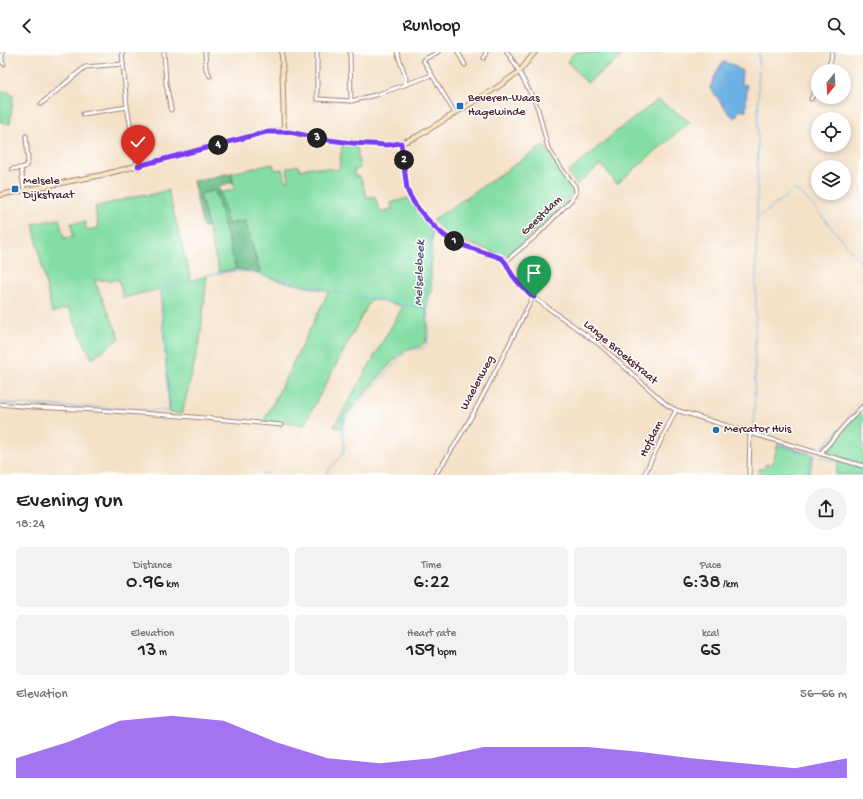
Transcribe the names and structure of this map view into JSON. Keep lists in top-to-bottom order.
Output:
{
  "streets": {
    "street": [
      "Geestdam",
      "Lange Broekstraat",
      "Waelenweg",
      "Hofdam"
    ]
  },
  "crossings": [
    ["Geestdam", "Lange Broekstraat"],
    ["Lange Broekstraat", "Waelenweg"],
    ["Lange Broekstraat", "Hofdam"]
  ],
  "water": ["Melselebeek"],
  "places": {
    "transit": ["Beveren-Waas Hagewinde", "Melsele Dijkstraat"],
    "other": ["Mercator Huis"]
  },
  "north": "bottom",
  "page": {
    "header": "Runloop",
    "pins": [
      "3",
      "4",
      "2",
      "1"
    ],
    "heading": ["Evening run", "18:24"],
    "stats": [
      ["Distance", "0.96 km"],
      ["Time", "6:22"],
      ["Pace", "6:38 /km"],
      ["Elevation", "13 m"],
      ["Heart rate", "159 bpm"],
      ["kcal", "65"]
    ],
    "chart": ["Elevation", "56–66 m"]
  }
}
